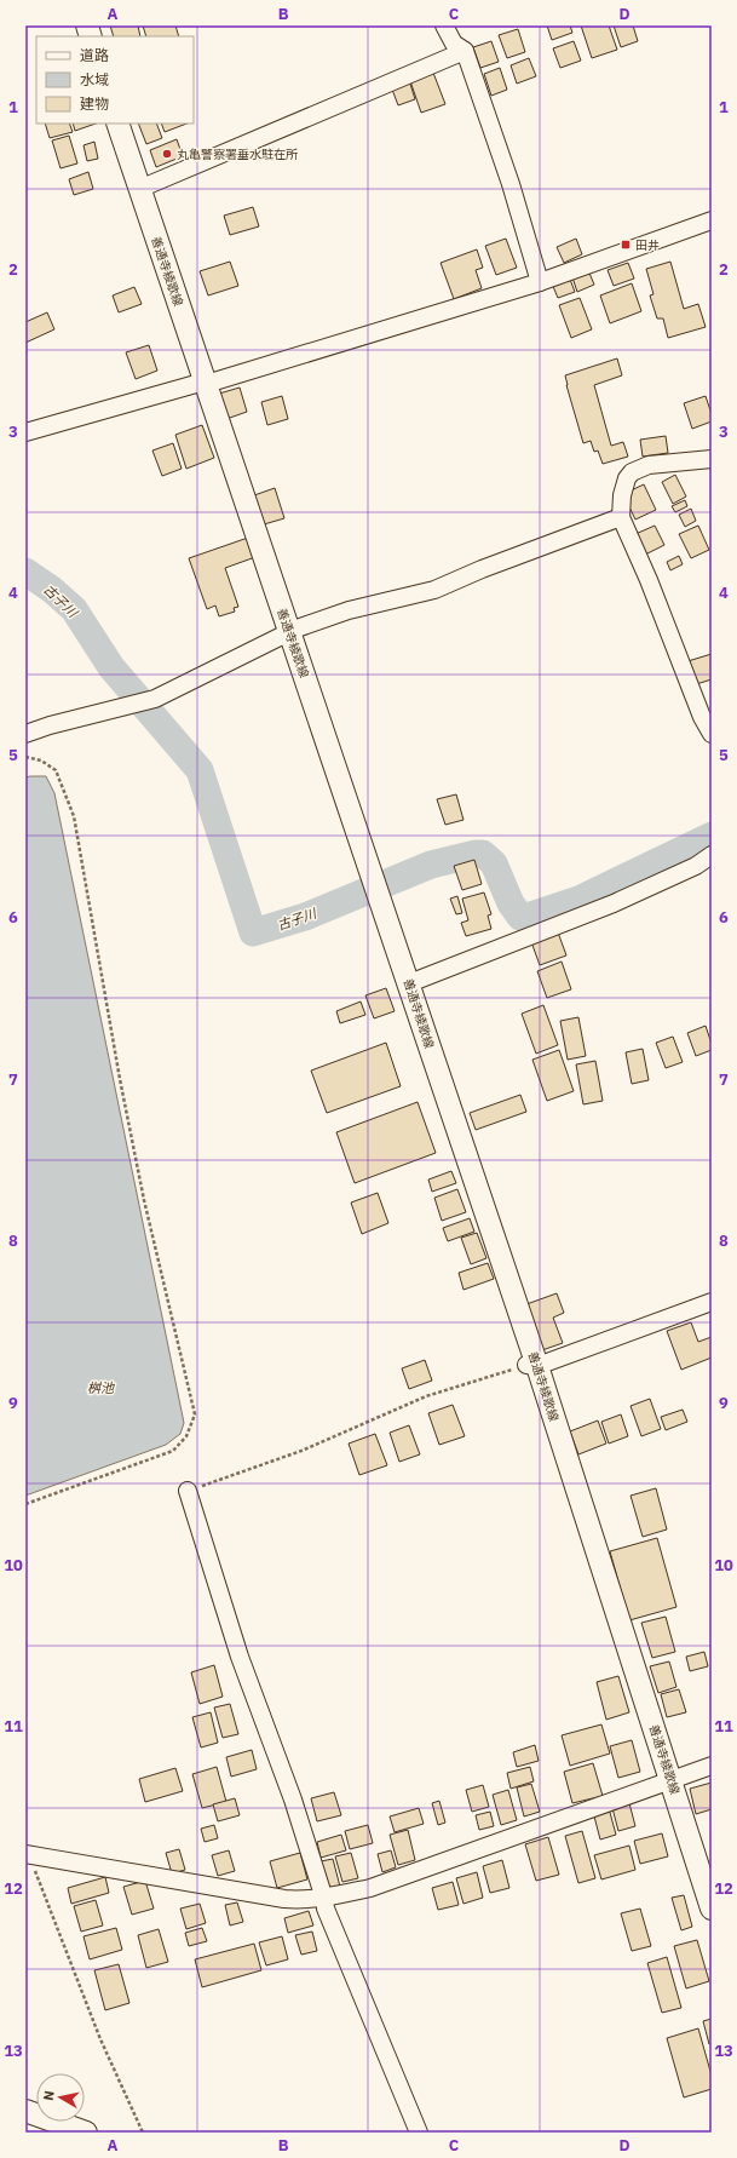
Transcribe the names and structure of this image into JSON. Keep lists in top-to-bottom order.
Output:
{
  "streets": {
    "main road": ["善通寺綾歌線"]
  },
  "water": ["古子川", "桝池"],
  "places": {
    "other": ["丸亀警察署垂水駐在所"],
    "transit": ["田井"]
  },
  "legend": ["道路", "水域", "建物"],
  "north": "left",
  "grid": {
    "columns": [
      "A",
      "B",
      "C",
      "D"
    ],
    "rows": [
      "1",
      "2",
      "3",
      "4",
      "5",
      "6",
      "7",
      "8",
      "9",
      "10",
      "11",
      "12",
      "13"
    ]
  }
}
